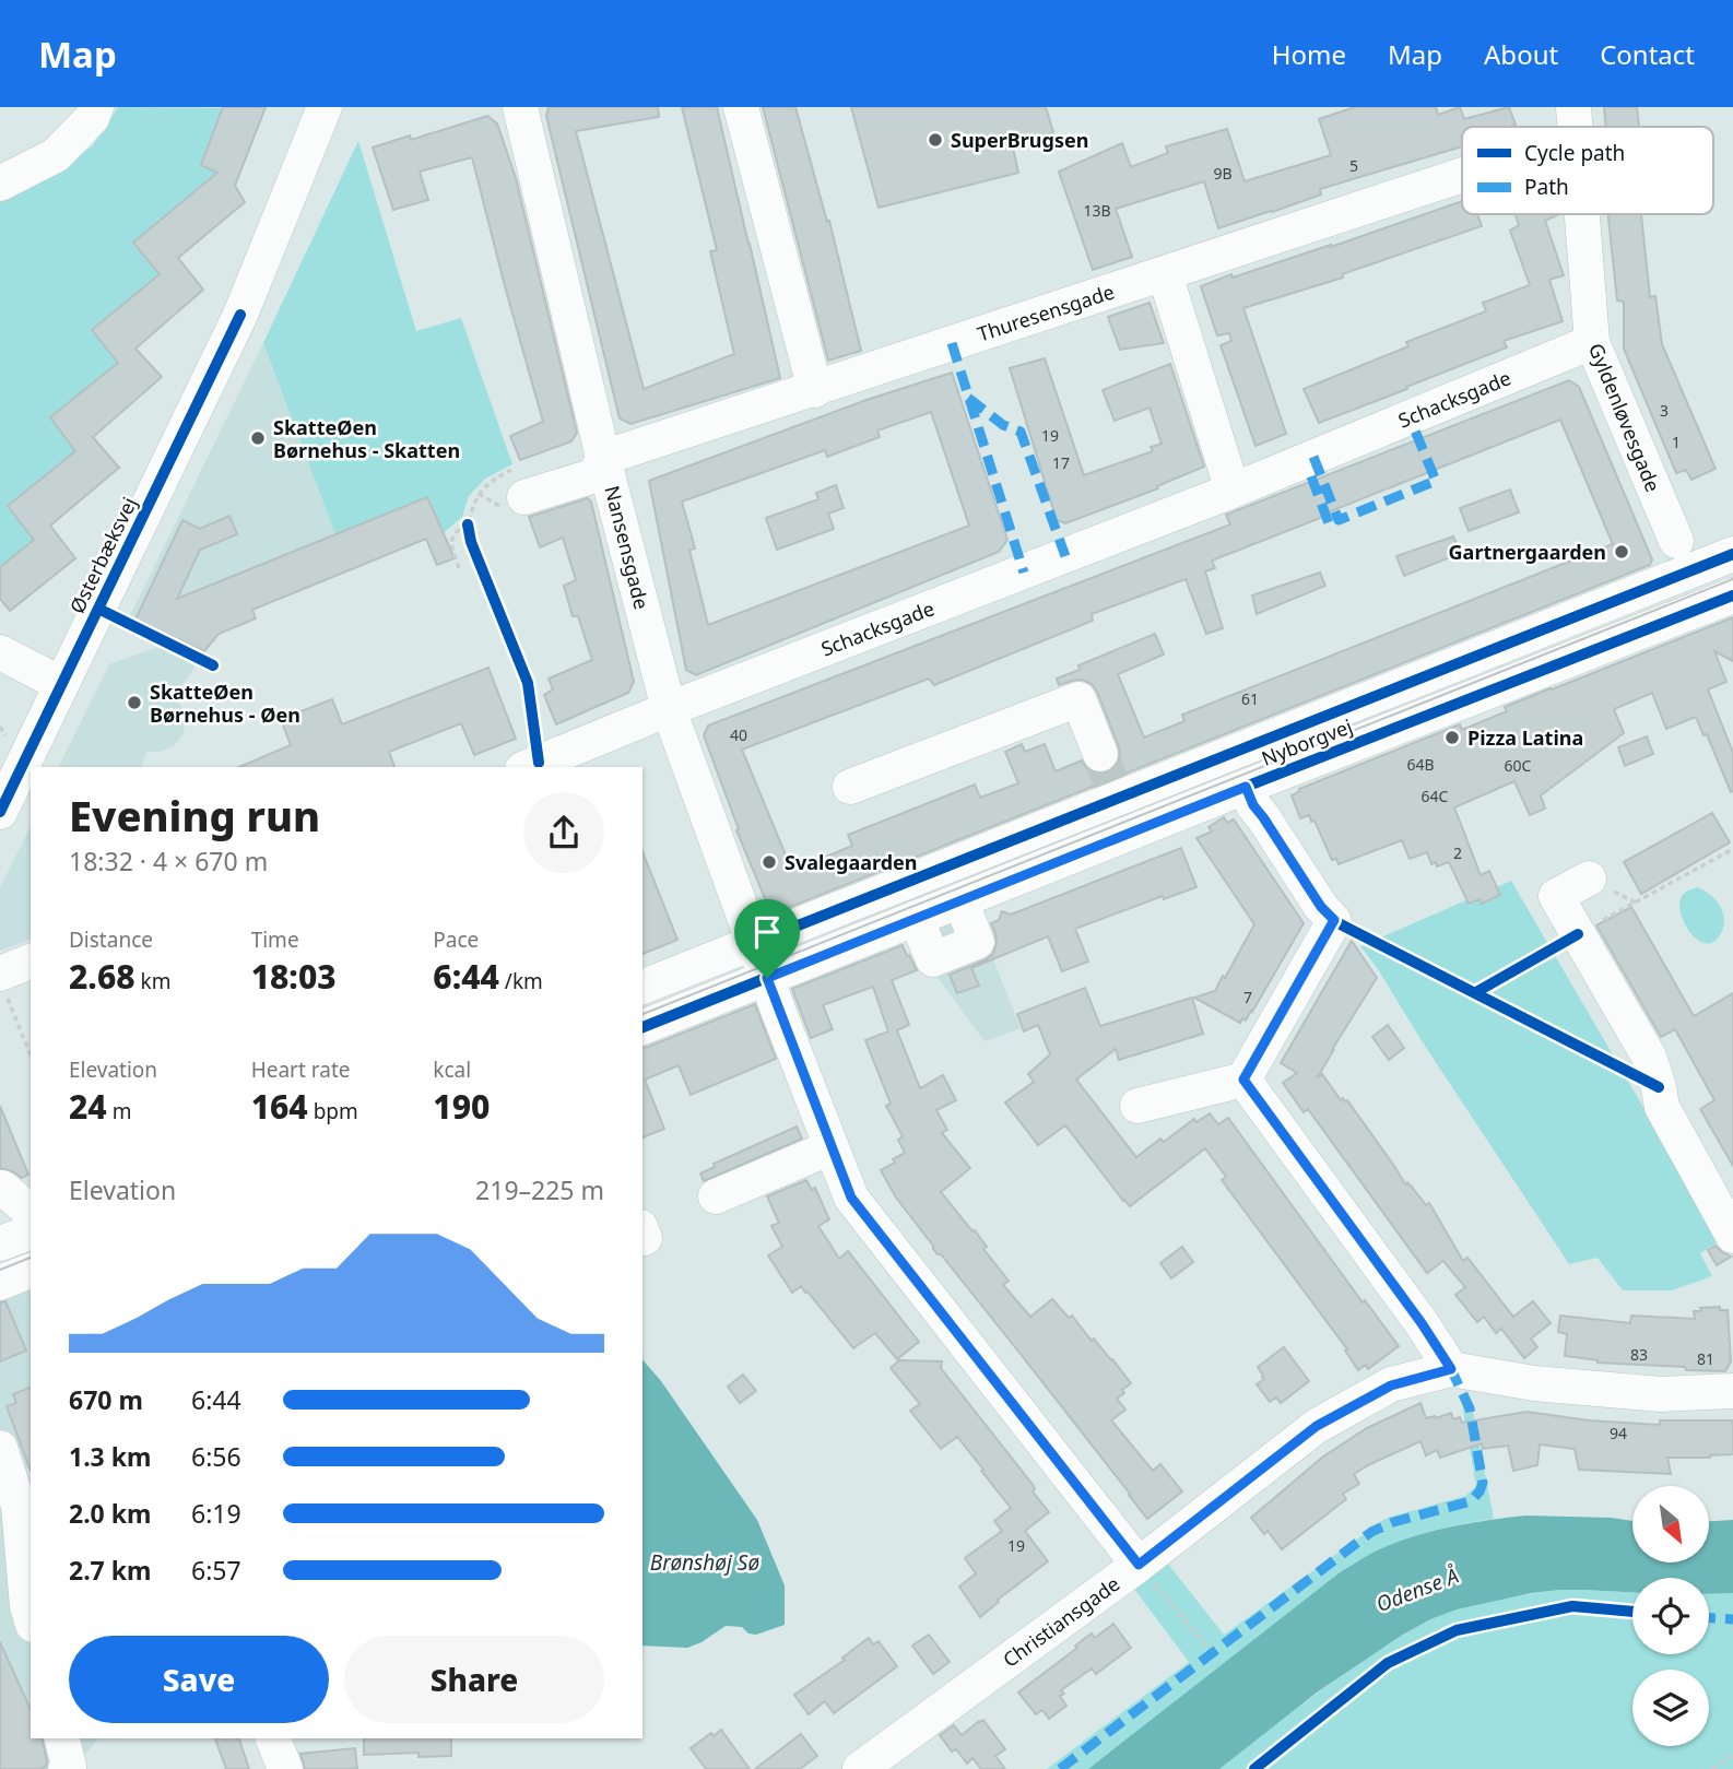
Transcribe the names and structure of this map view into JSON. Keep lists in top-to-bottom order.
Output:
{
  "streets": {
    "street": [
      "Thuresensgade",
      "Schacksgade",
      "Gyldenløvesgade",
      "Nansensgade",
      "Østerbæksvej",
      "Nyborgvej",
      "Christiansgade"
    ]
  },
  "crossings": [
    ["Thuresensgade", "Nansensgade"],
    ["Schacksgade", "Gyldenløvesgade"],
    ["Schacksgade", "Nansensgade"],
    ["Nansensgade", "Nyborgvej"],
    ["Nansensgade", "Christiansgade"]
  ],
  "water": ["Brønshøj Sø", "Odense Å"],
  "places": [
    "SuperBrugsen",
    "SkatteØen Børnehus - Skatten",
    "Gartnergaarden",
    "SkatteØen Børnehus - Øen",
    "Pizza Latina",
    "Svalegaarden"
  ],
  "house_numbers": [
    "5",
    "9B",
    "13B",
    "3",
    "19",
    "1",
    "17",
    "61",
    "40",
    "64B",
    "60C",
    "64C",
    "2",
    "7",
    "83",
    "81",
    "94",
    "19"
  ],
  "legend": ["Cycle path", "Path"],
  "north": "bottom right",
  "page": {
    "header": "Map",
    "nav": [
      "Home",
      "Map",
      "About",
      "Contact"
    ],
    "heading": ["Evening run", "18:32 · 4 × 670 m"],
    "stats": [
      ["Distance", "2.68 km"],
      ["Time", "18:03"],
      ["Pace", "6:44 /km"],
      ["Elevation", "24 m"],
      ["Heart rate", "164 bpm"],
      ["kcal", "190"]
    ],
    "chart": ["Elevation", "219–225 m"],
    "list": [
      {
        "name": "670 m",
        "note": "6:44"
      },
      {
        "name": "1.3 km",
        "note": "6:56"
      },
      {
        "name": "2.0 km",
        "note": "6:19"
      },
      {
        "name": "2.7 km",
        "note": "6:57"
      }
    ],
    "buttons": ["Save", "Share"]
  }
}
